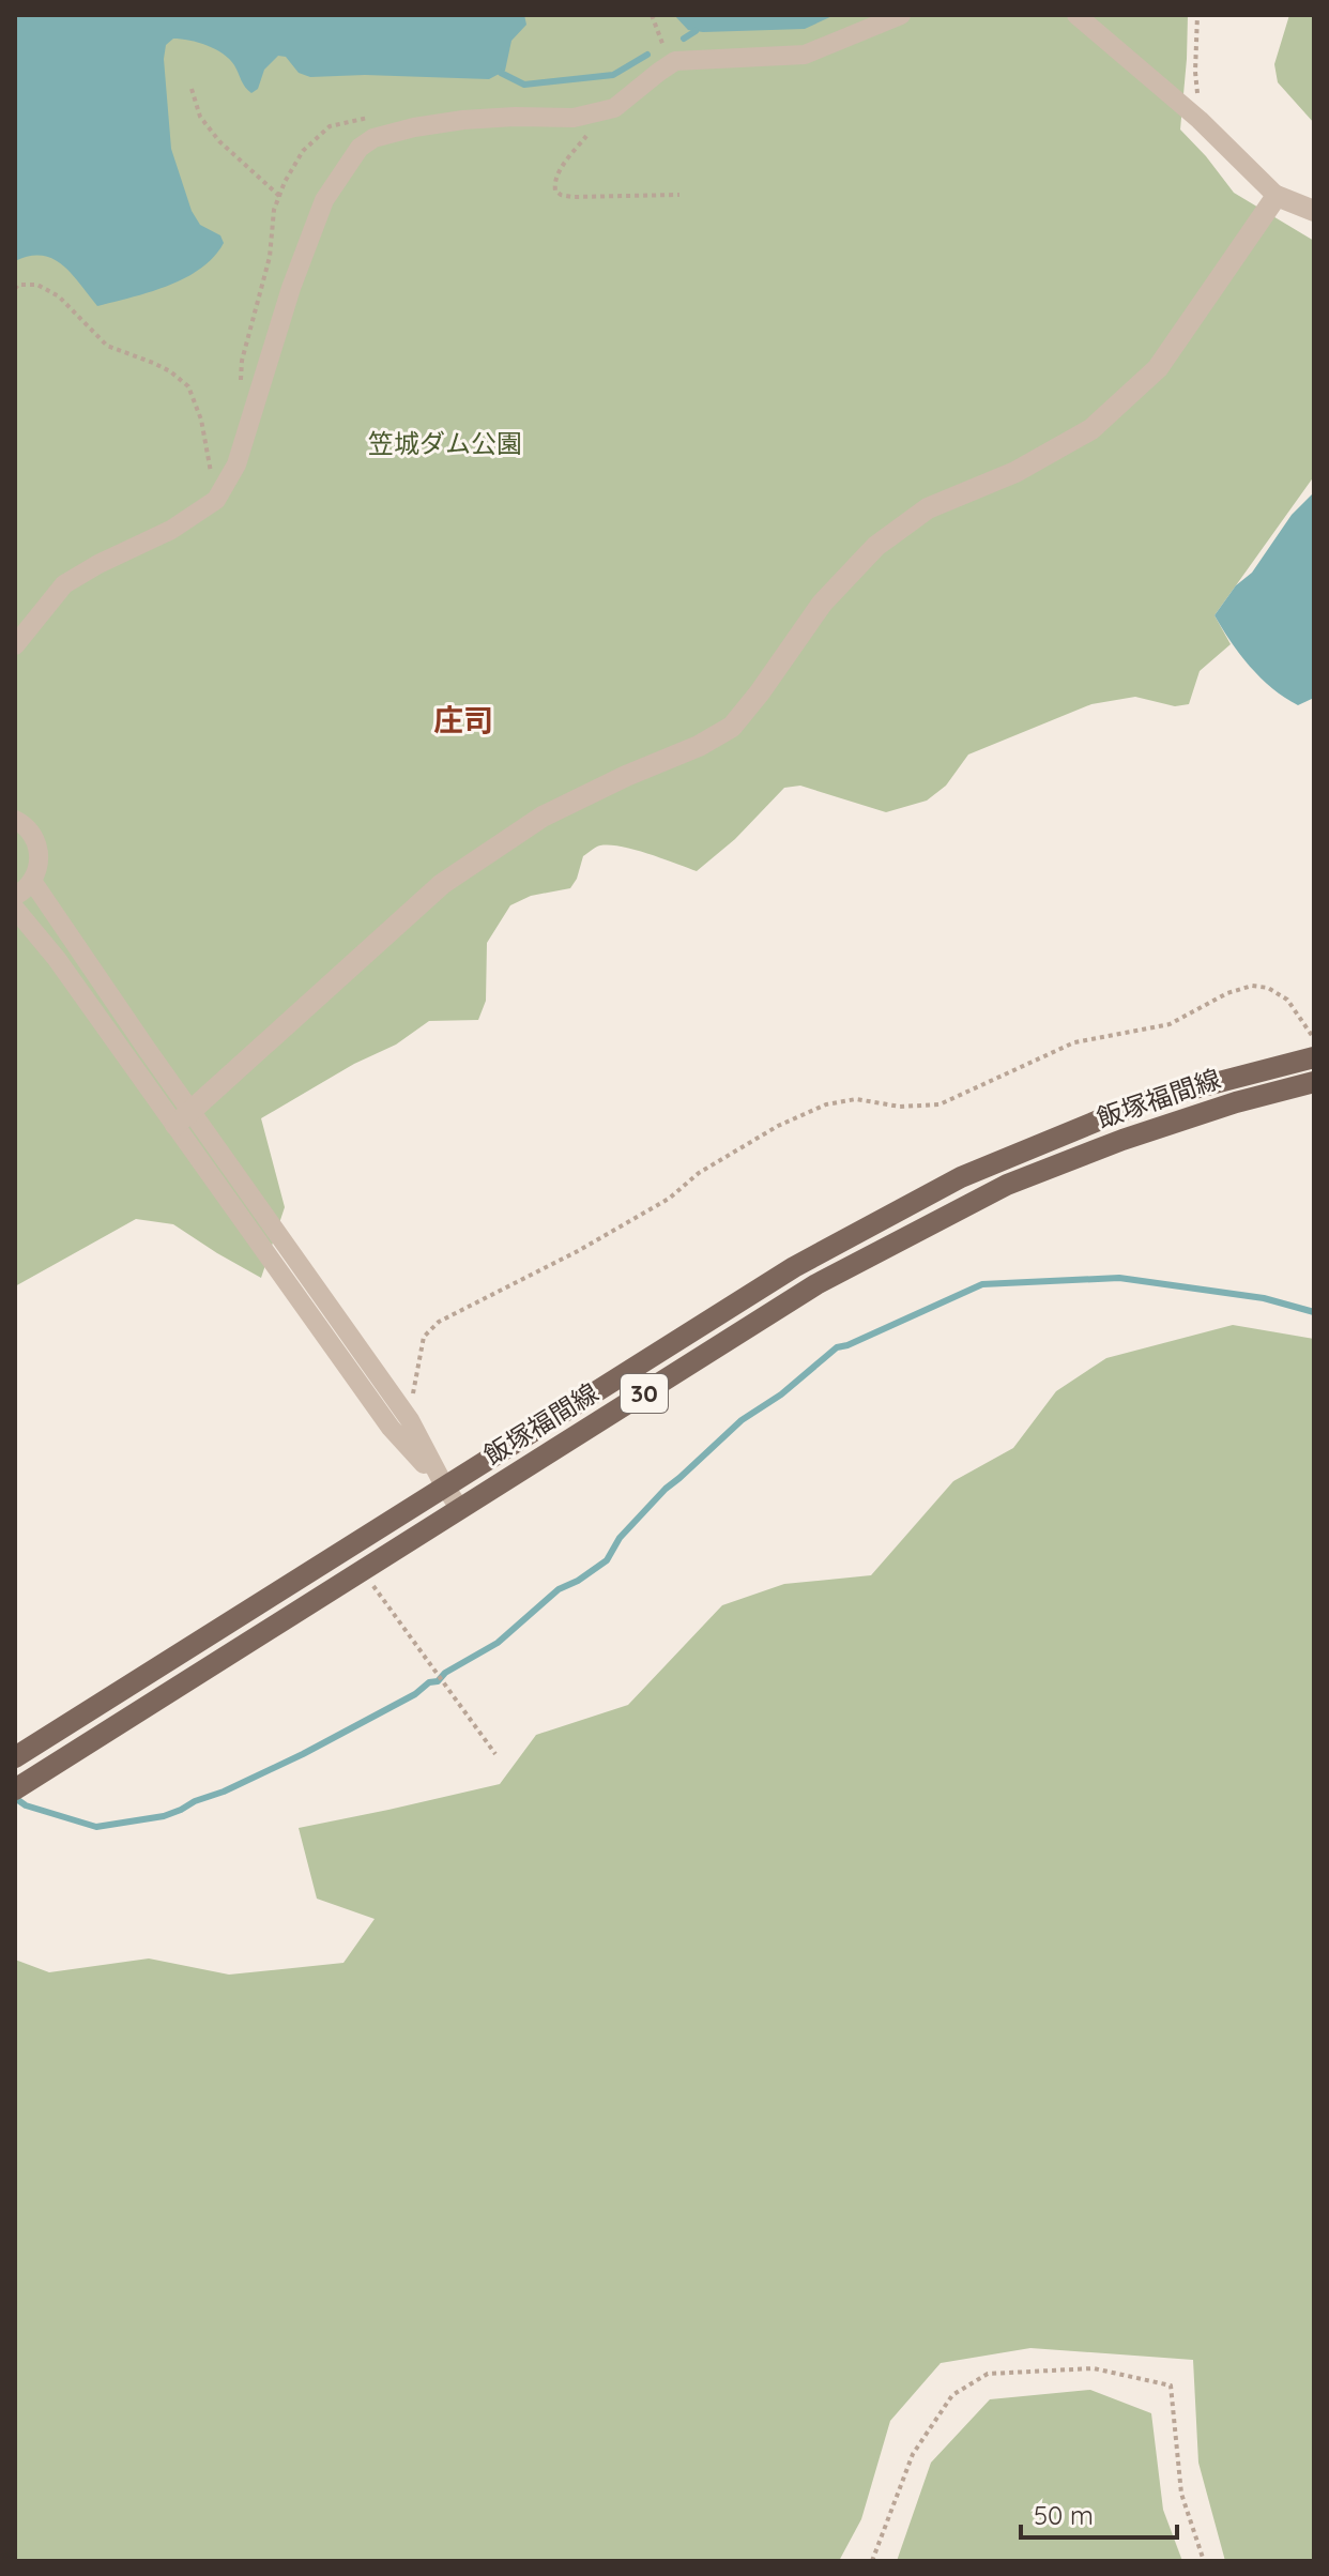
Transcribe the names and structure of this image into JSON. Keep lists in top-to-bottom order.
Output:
{
  "streets": {
    "main road": ["飯塚福間線", "30"]
  },
  "districts": ["庄司"],
  "parks": ["笠城ダム公園"],
  "scale_bar": "50 m"
}
